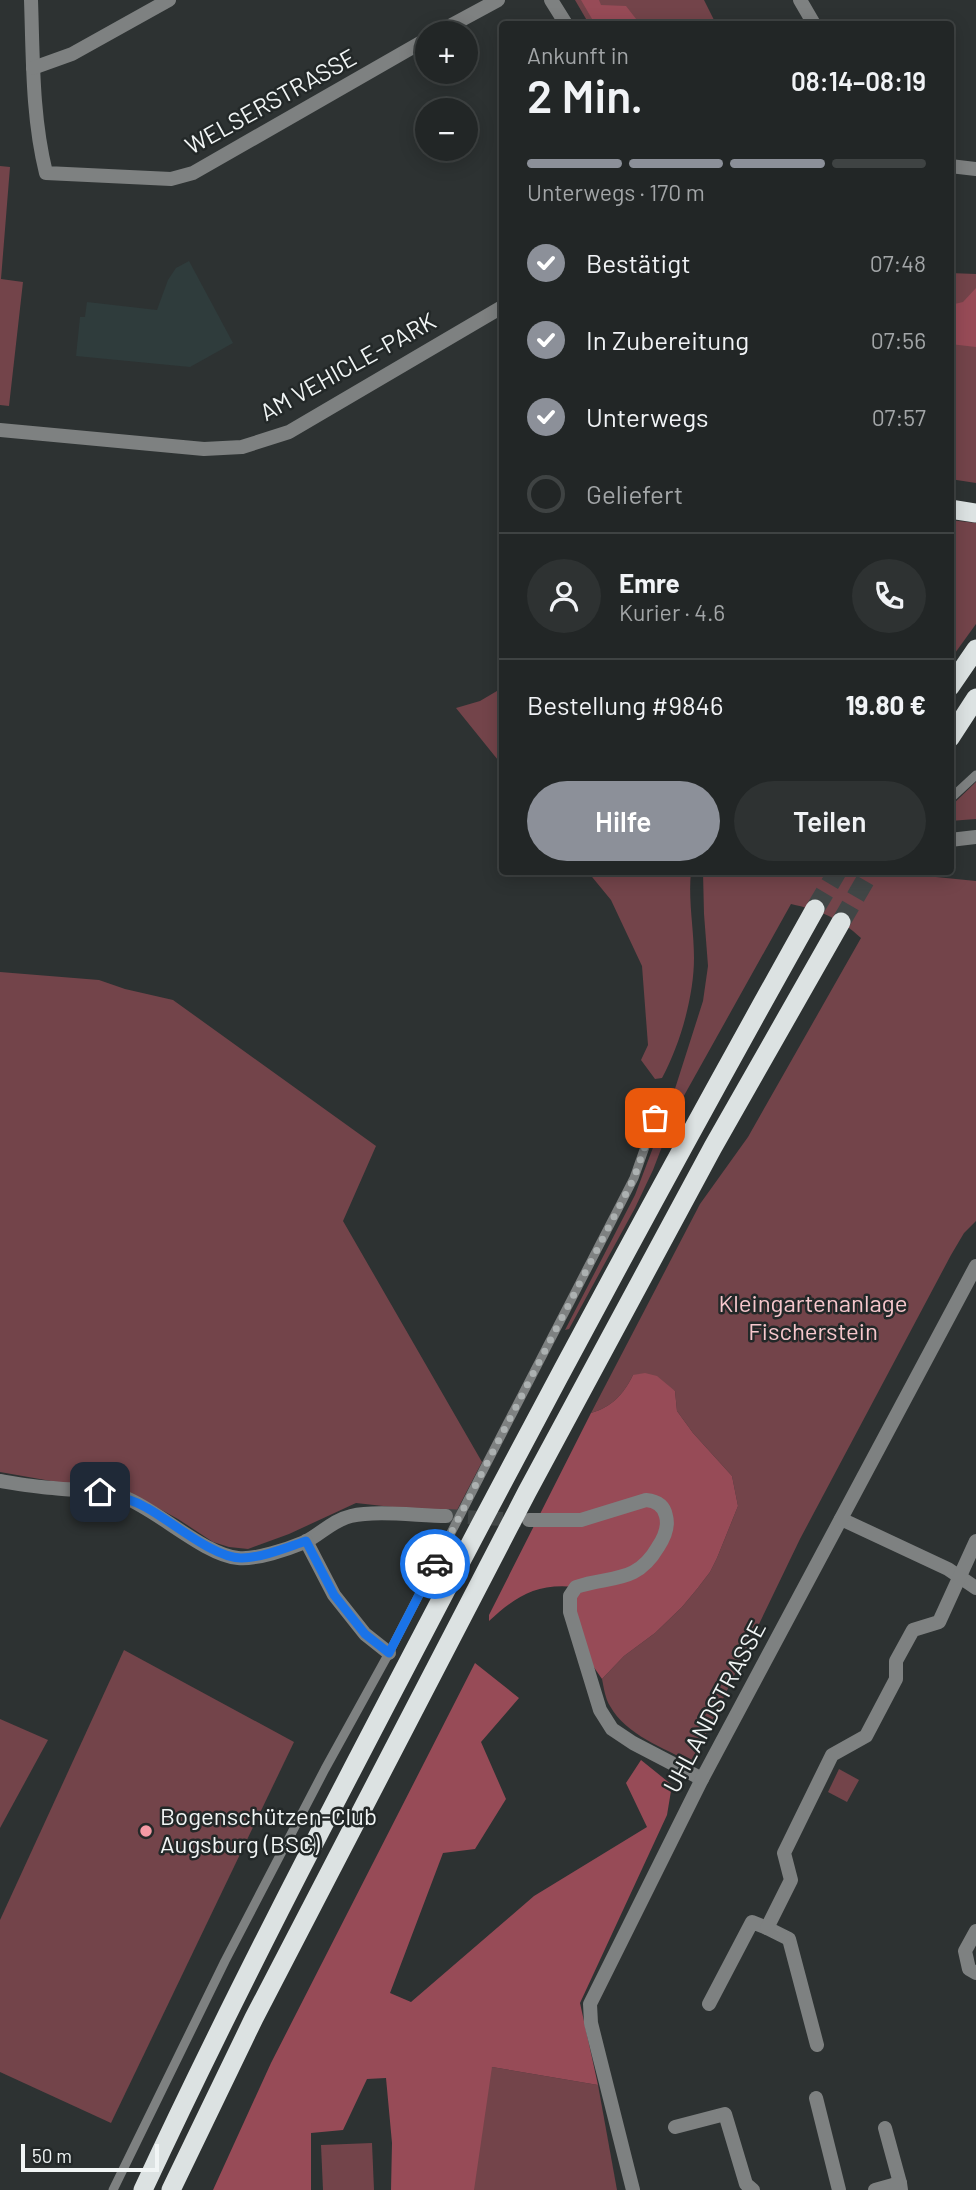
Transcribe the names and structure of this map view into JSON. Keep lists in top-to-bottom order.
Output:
{
  "streets": {
    "street": ["WELSERSTRASSE", "AM VEHICLE-PARK", "UHLANDSTRASSE"]
  },
  "parks": ["Kleingartenanlage Fischerstein"],
  "places": ["Bogenschützen-Club Augsburg (BSC)"],
  "scale_bar": "50 m",
  "page": {
    "map_buttons": ["+", "−"],
    "heading": ["2 Min.", "Ankunft in", "08:14–08:19"],
    "panel": [
      "Emre",
      "Kurier · 4.6",
      "Bestellung #9846",
      "19.80 €"
    ],
    "bar": "Unterwegs · 170 m",
    "list": [
      ["Bestätigt", "07:48"],
      ["In Zubereitung", "07:56"],
      ["Unterwegs", "07:57"],
      "Geliefert"
    ],
    "buttons": ["Hilfe", "Teilen"],
    "scale": "50 m"
  }
}
